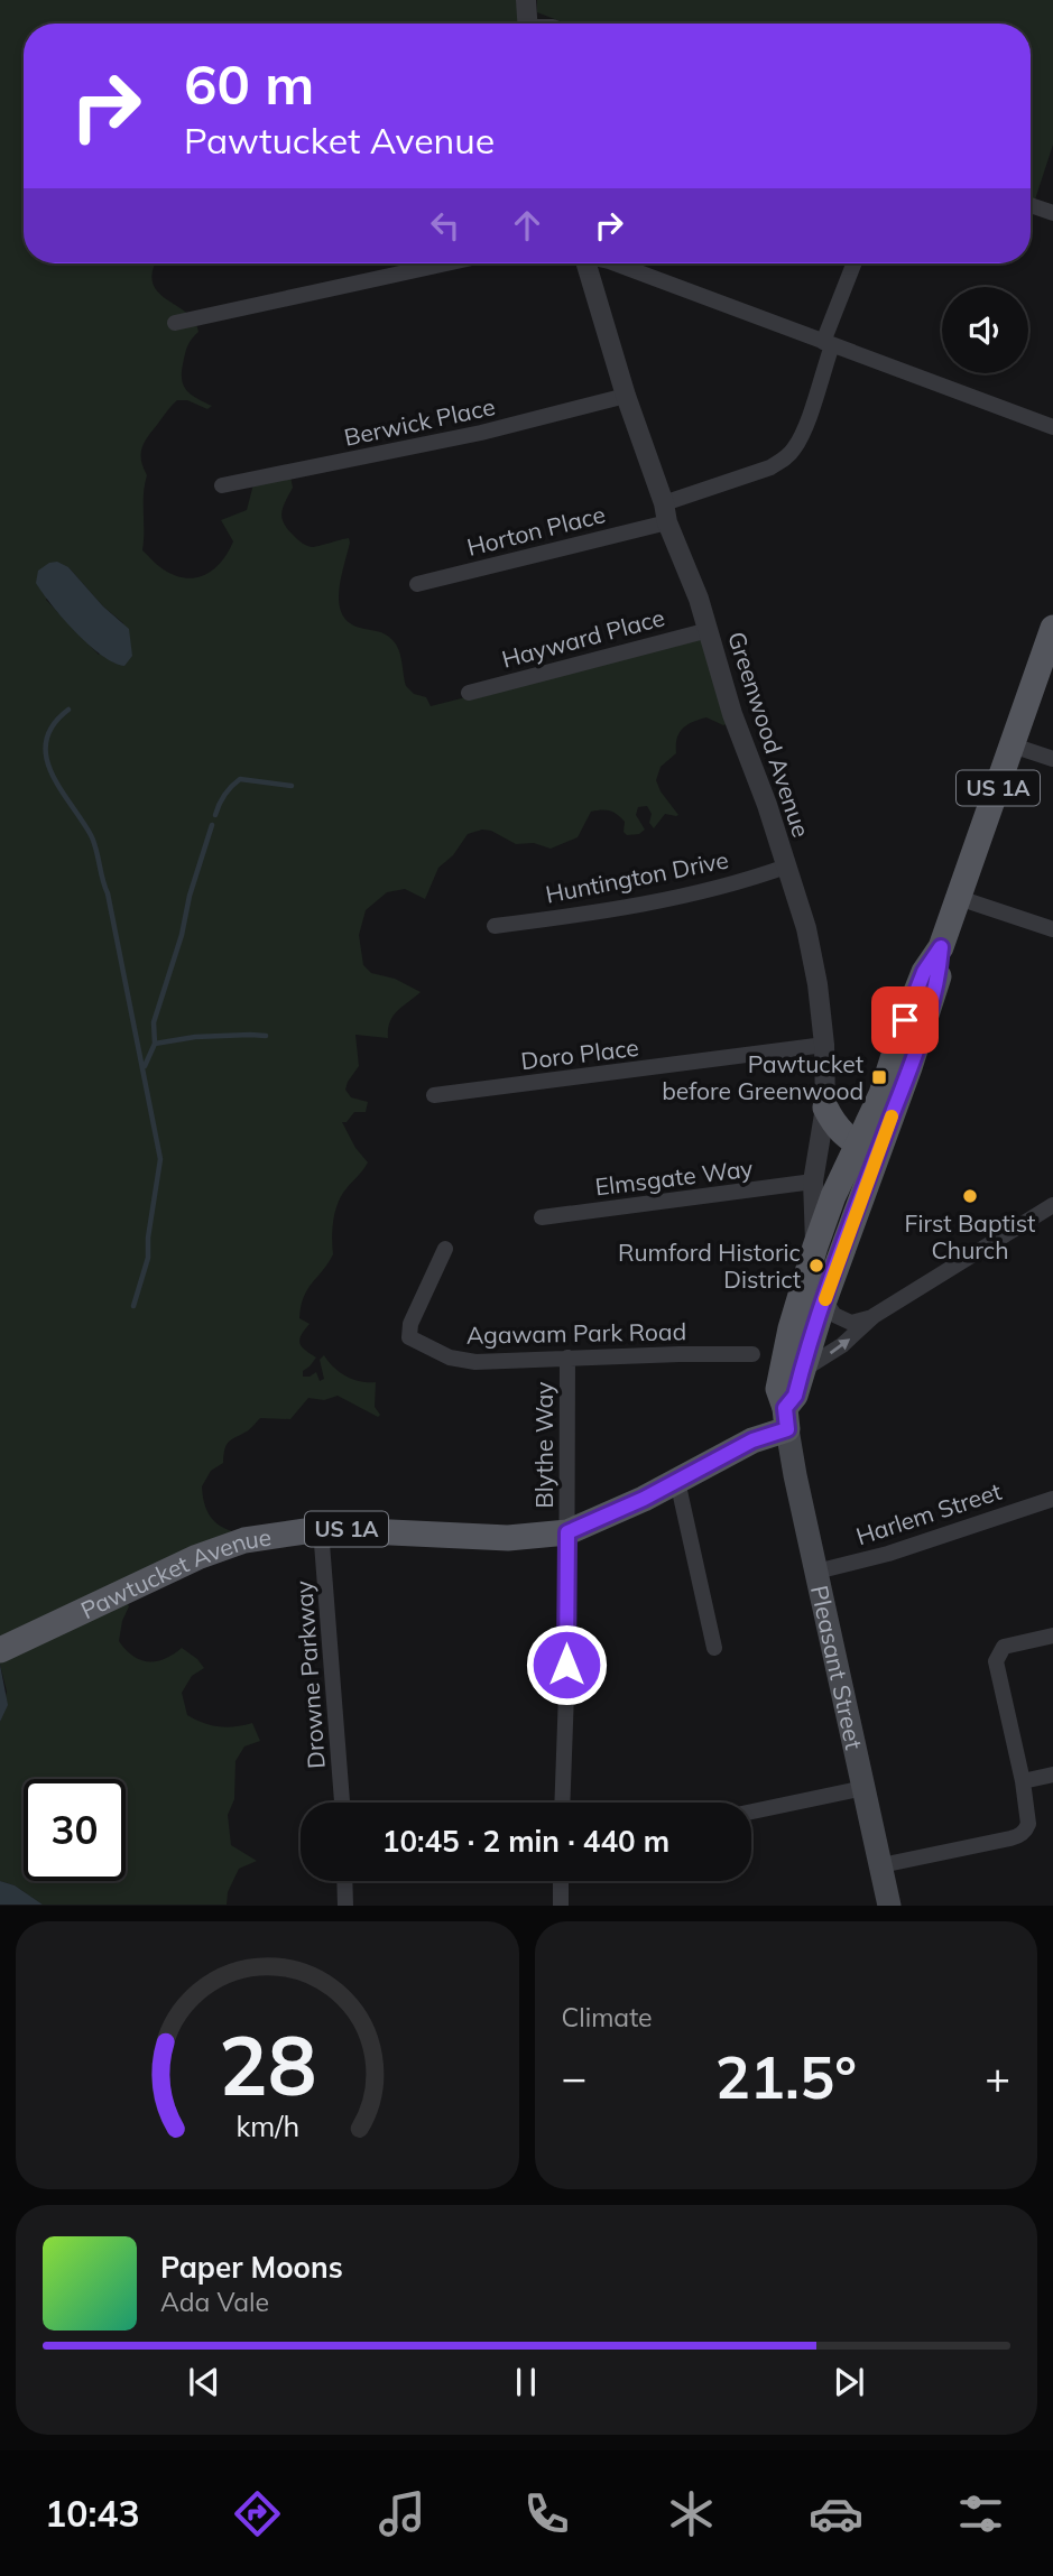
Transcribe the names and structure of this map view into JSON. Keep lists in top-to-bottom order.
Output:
{
  "streets": {
    "main road": ["US 1A", "Pawtucket Avenue", "Pleasant Street"],
    "street": [
      "Berwick Place",
      "Horton Place",
      "Hayward Place",
      "Greenwood Avenue",
      "Huntington Drive",
      "Doro Place",
      "Elmsgate Way",
      "Agawam Park Road",
      "Blythe Way",
      "Harlem Street",
      "Drowne Parkway"
    ]
  },
  "crossings": [
    ["Berwick Place", "Greenwood Avenue"],
    ["Horton Place", "Greenwood Avenue"],
    ["Hayward Place", "Greenwood Avenue"],
    ["Greenwood Avenue", "US 1A"],
    ["Greenwood Avenue", "Huntington Drive"],
    ["Greenwood Avenue", "Doro Place"],
    ["Greenwood Avenue", "Elmsgate Way"],
    ["US 1A", "Pawtucket Avenue"],
    ["US 1A", "Pleasant Street"],
    ["Agawam Park Road", "Blythe Way"],
    ["Blythe Way", "Pawtucket Avenue"],
    ["Harlem Street", "Pleasant Street"],
    ["Pawtucket Avenue", "Pleasant Street"],
    ["Pawtucket Avenue", "Drowne Parkway"]
  ],
  "places": {
    "transit": ["Pawtucket before Greenwood"],
    "other": ["First Baptist Church", "Rumford Historic District"]
  },
  "page": {
    "turn": ["60 m", "Pawtucket Avenue"],
    "limit": "30",
    "trip": "10:45 · 2 min · 440 m",
    "tile": "Climate",
    "heat": ["−", "21.5°", "+"],
    "song": ["Paper Moons", "Ada Vale"],
    "tabs": "10:43",
    "gauge": ["28", "km/h"]
  }
}
